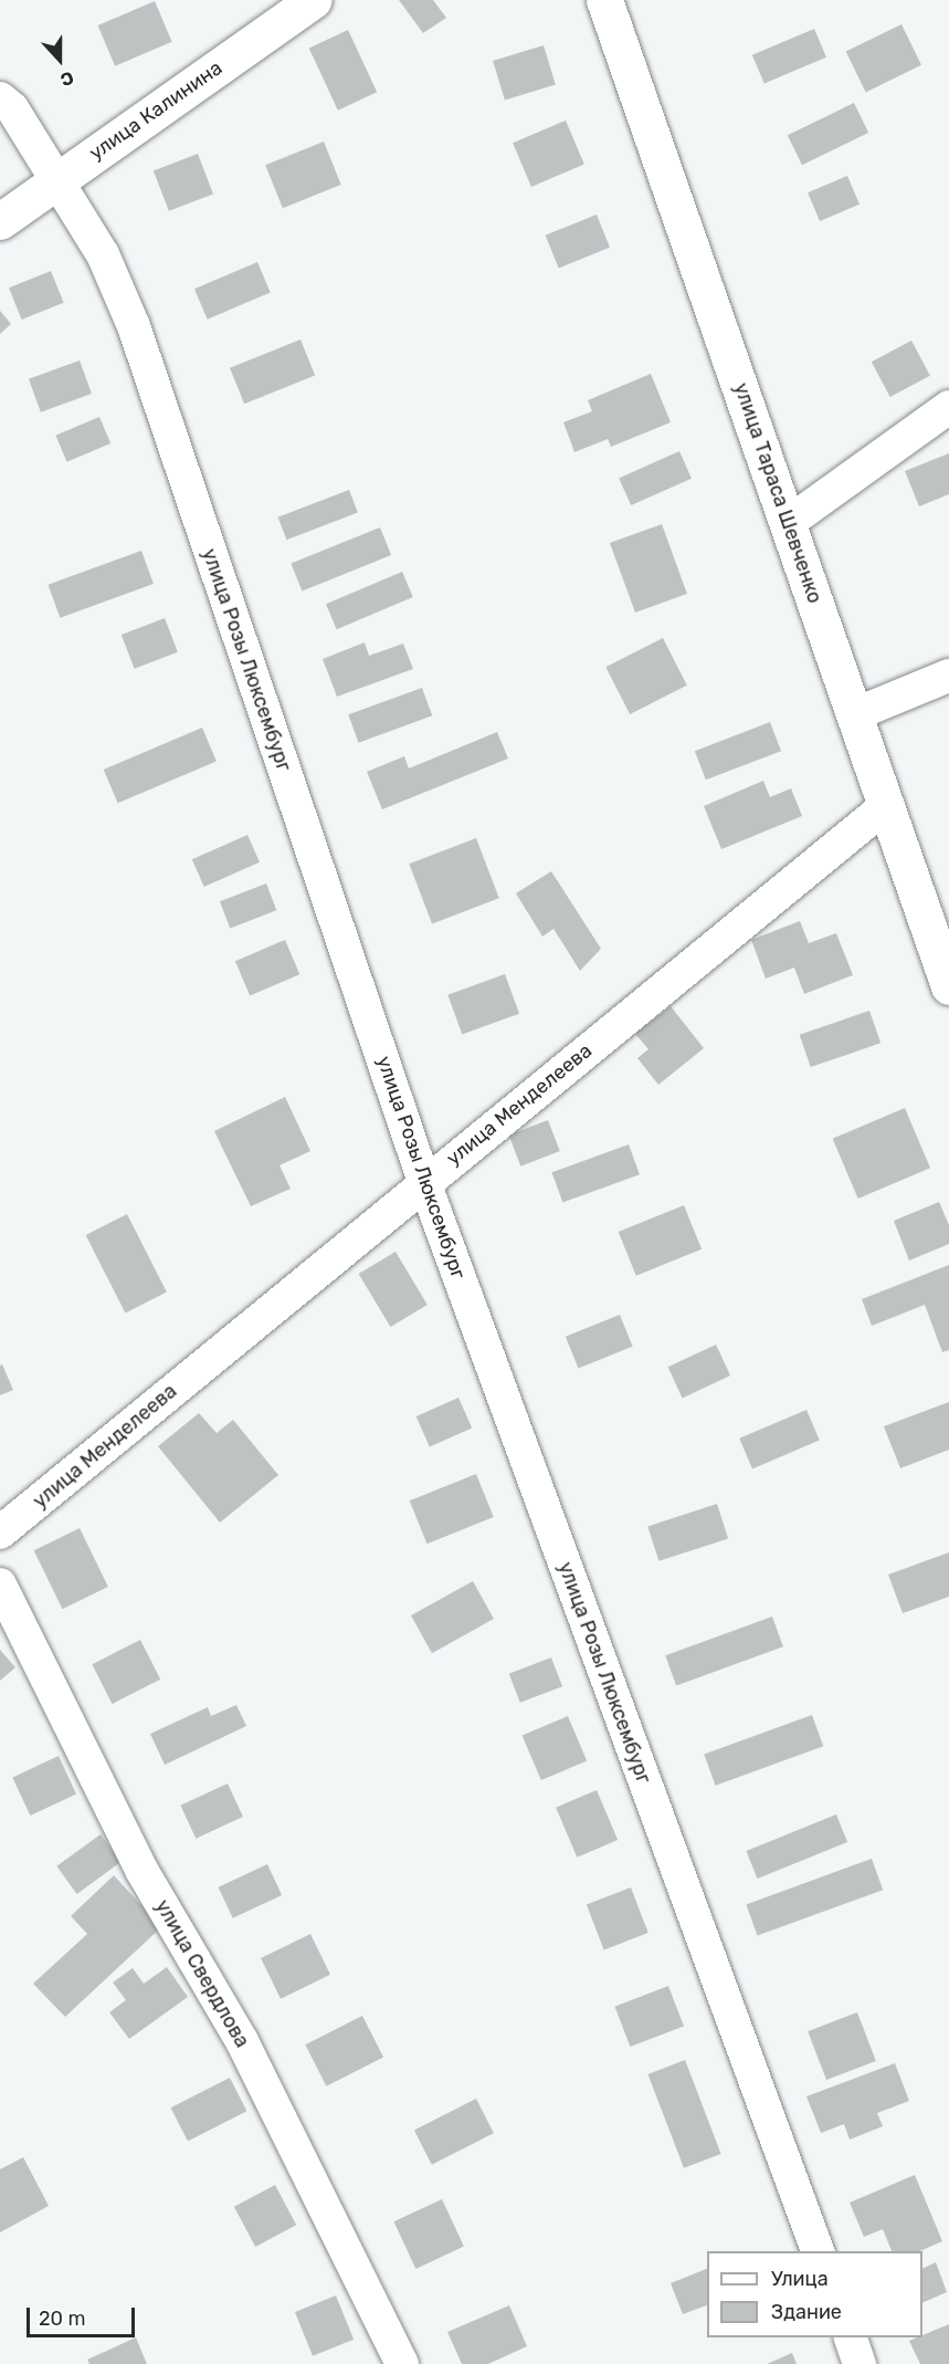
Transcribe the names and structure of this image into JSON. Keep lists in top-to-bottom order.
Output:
{
  "streets": {
    "street": [
      "улица Калинина",
      "улица Тараса Шевченко",
      "улица Розы Люксембург",
      "улица Менделеева",
      "улица Свердлова"
    ]
  },
  "crossings": [
    ["улица Калинина", "улица Розы Люксембург"],
    ["улица Тараса Шевченко", "улица Менделеева"],
    ["улица Розы Люксембург", "улица Менделеева"]
  ],
  "legend": ["Улица", "Здание"],
  "scale_bar": "20 m",
  "north": "bottom"
}
